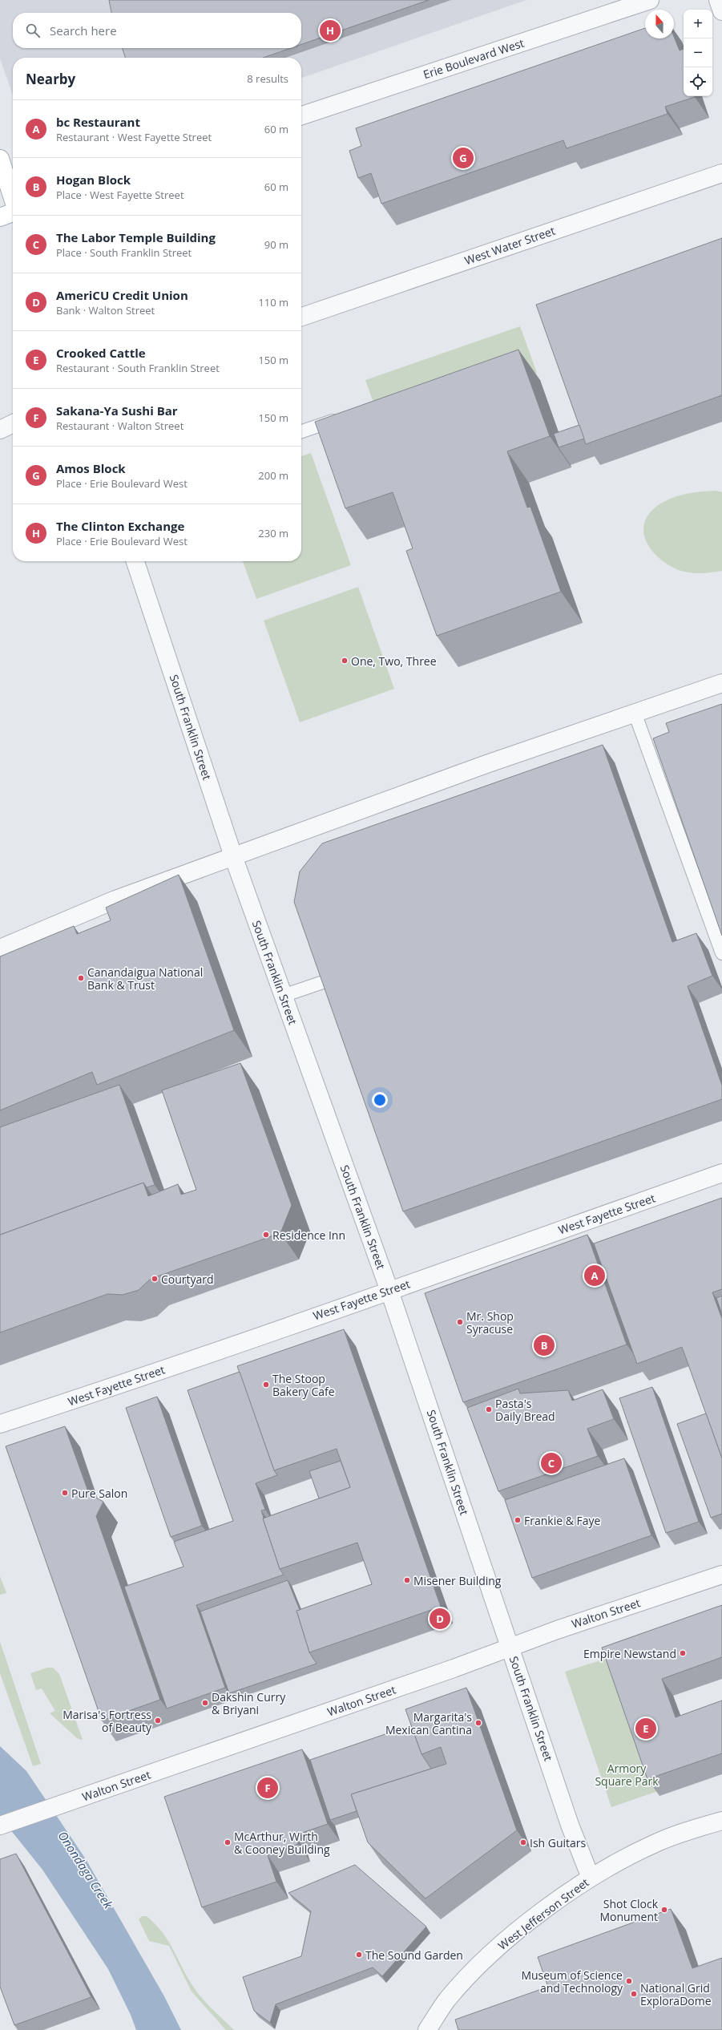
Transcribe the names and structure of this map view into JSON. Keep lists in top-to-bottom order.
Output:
{
  "streets": {
    "street": [
      "Erie Boulevard West",
      "West Water Street",
      "South Franklin Street",
      "West Fayette Street",
      "Walton Street",
      "West Jefferson Street"
    ]
  },
  "crossings": [
    ["South Franklin Street", "West Fayette Street"],
    ["South Franklin Street", "Walton Street"],
    ["South Franklin Street", "West Jefferson Street"]
  ],
  "water": ["Onondaga Creek"],
  "parks": ["Armory Square Park"],
  "places": [
    "One, Two, Three",
    "Canandaigua National Bank & Trust",
    "Residence Inn",
    "Courtyard",
    "Mr. Shop Syracuse",
    "The Stoop Bakery Cafe",
    "Pasta's Daily Bread",
    "Pure Salon",
    "Frankie & Faye",
    "Misener Building",
    "Empire Newstand",
    "Dakshin Curry & Briyani",
    "Marisa's Fortress of Beauty",
    "Margarita's Mexican Cantina",
    "McArthur, Wirth & Cooney Building",
    "Ish Guitars",
    "Shot Clock Monument",
    "The Sound Garden",
    "Museum of Science and Technology",
    "National Grid ExploraDome"
  ],
  "north": "top",
  "page": {
    "map_buttons": ["+", "−"],
    "search": "Search here",
    "pins": [
      "H",
      "G",
      "A",
      "B",
      "C",
      "D",
      "E",
      "F"
    ],
    "heading": ["Nearby", "8 results"],
    "list": [
      {
        "mark": "A",
        "name": "bc Restaurant",
        "note": "Restaurant · West Fayette Street",
        "value": "60 m"
      },
      {
        "mark": "B",
        "name": "Hogan Block",
        "note": "Place · West Fayette Street",
        "value": "60 m"
      },
      {
        "mark": "C",
        "name": "The Labor Temple Building",
        "note": "Place · South Franklin Street",
        "value": "90 m"
      },
      {
        "mark": "D",
        "name": "AmeriCU Credit Union",
        "note": "Bank · Walton Street",
        "value": "110 m"
      },
      {
        "mark": "E",
        "name": "Crooked Cattle",
        "note": "Restaurant · South Franklin Street",
        "value": "150 m"
      },
      {
        "mark": "F",
        "name": "Sakana-Ya Sushi Bar",
        "note": "Restaurant · Walton Street",
        "value": "150 m"
      },
      {
        "mark": "G",
        "name": "Amos Block",
        "note": "Place · Erie Boulevard West",
        "value": "200 m"
      },
      {
        "mark": "H",
        "name": "The Clinton Exchange",
        "note": "Place · Erie Boulevard West",
        "value": "230 m"
      }
    ]
  }
}
